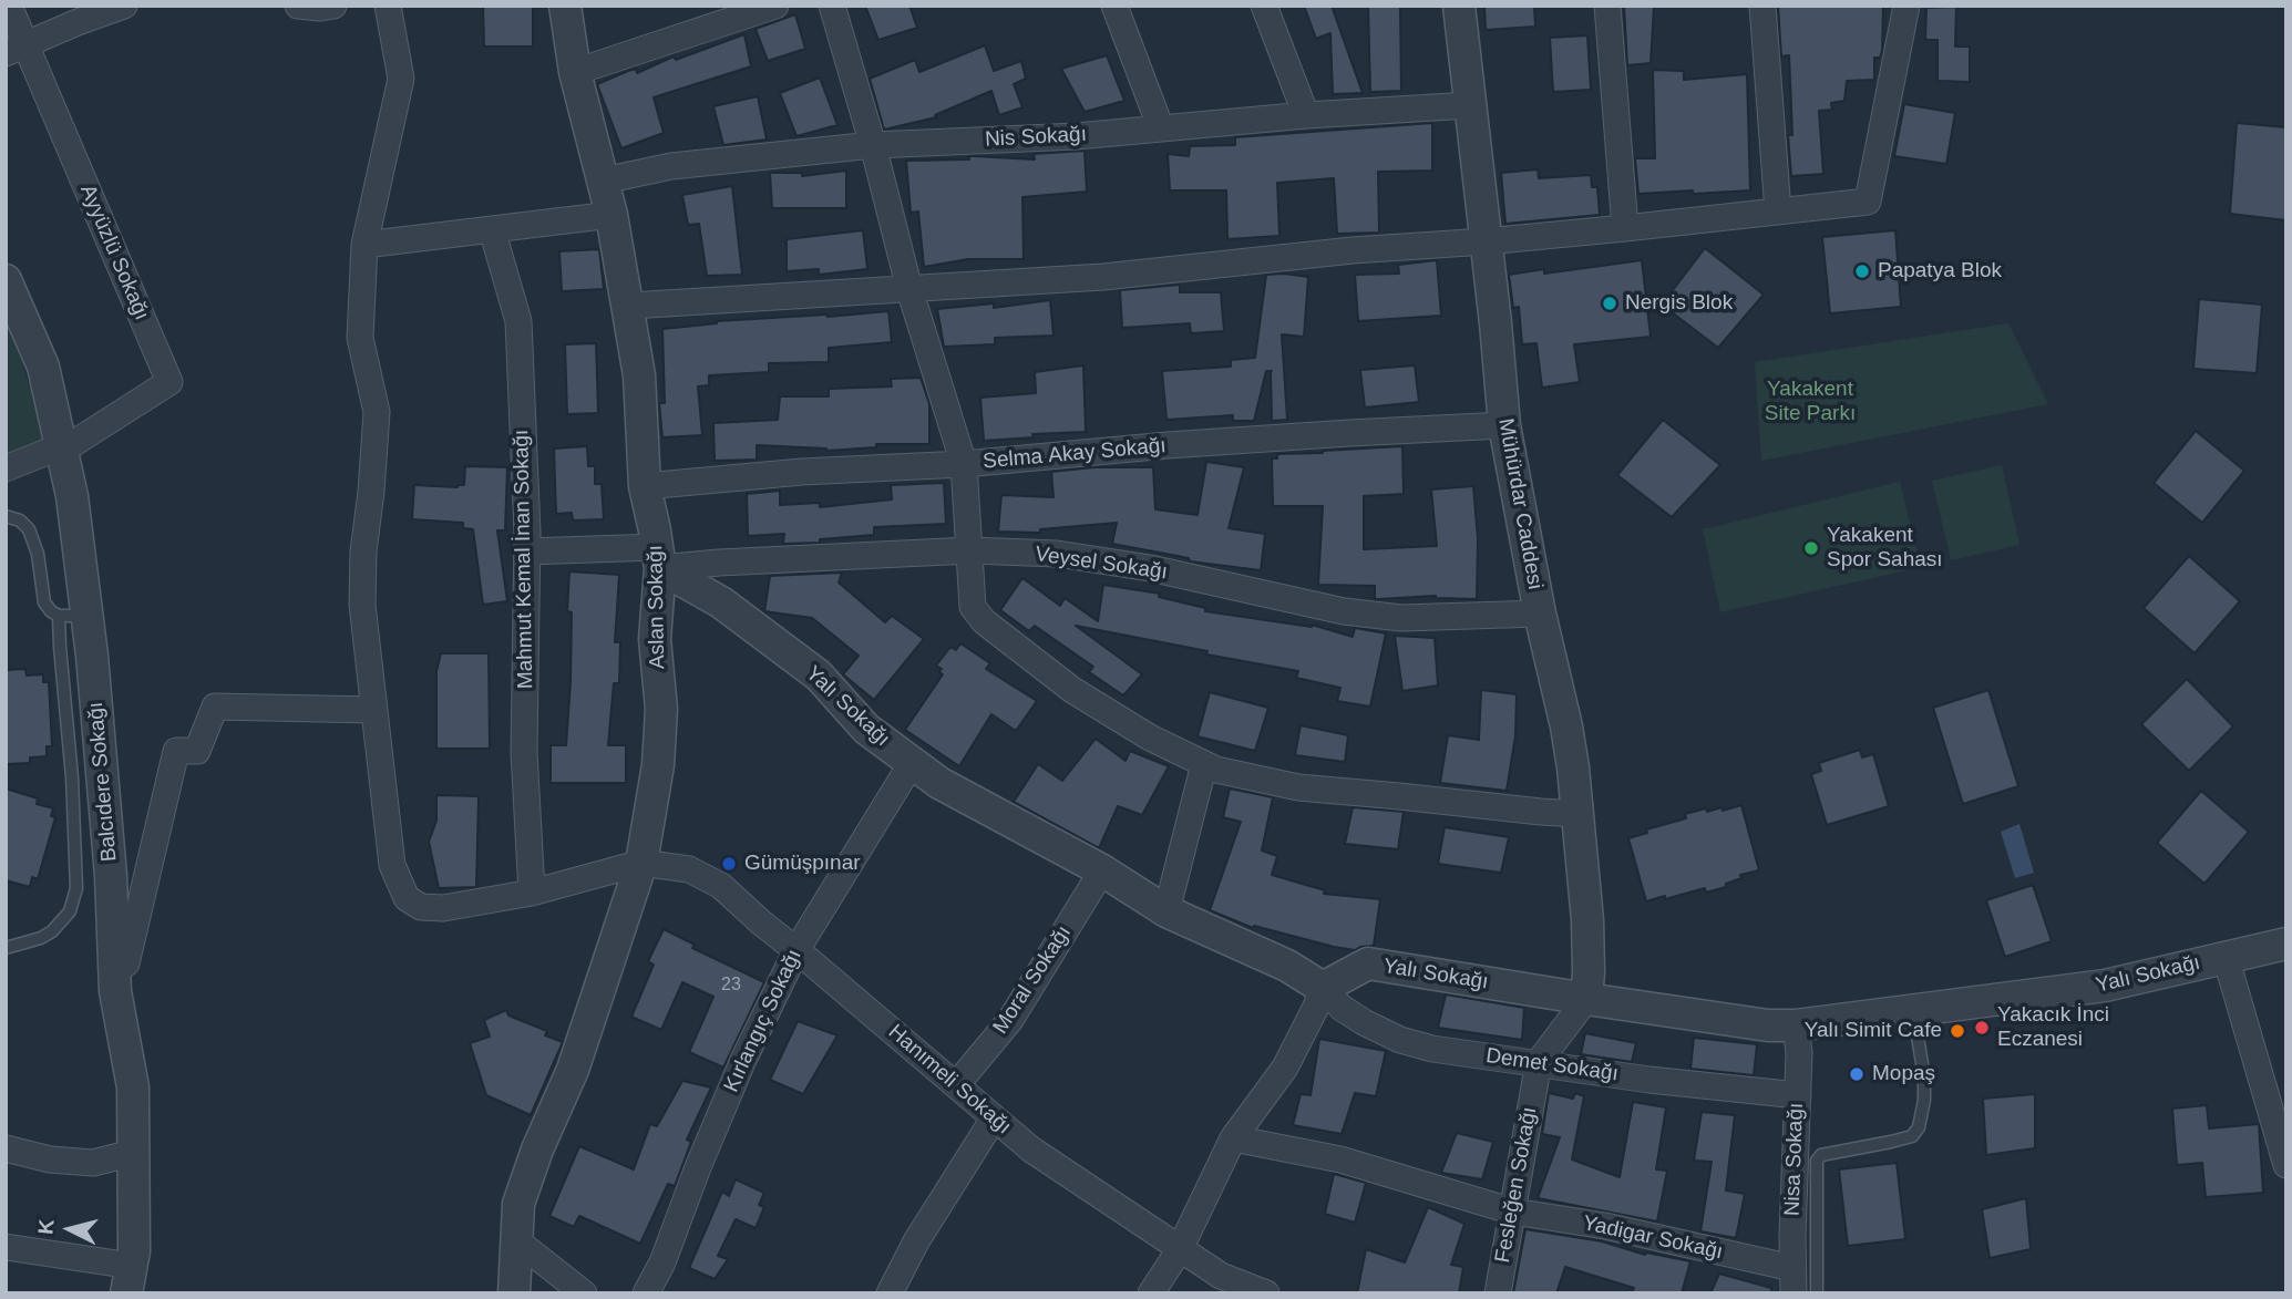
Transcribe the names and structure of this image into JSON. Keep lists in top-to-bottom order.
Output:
{
  "streets": {
    "street": [
      "Nis Sokağı",
      "Ayyüzlü Sokağı",
      "Selma Akay Sokağı",
      "Mühürdar Caddesi",
      "Mahmut Kemal İnan Sokağı",
      "Veysel Sokağı",
      "Aslan Sokağı",
      "Yalı Sokağı",
      "Balcıdere Sokağı",
      "Moral Sokağı",
      "Kırlangıç Sokağı",
      "Demet Sokağı",
      "Hanımeli Sokağı",
      "Nisa Sokağı",
      "Fesleğen Sokağı",
      "Yadigar Sokağı"
    ]
  },
  "crossings": [
    ["Nis Sokağı", "Mühürdar Caddesi"],
    ["Nis Sokağı", "Aslan Sokağı"],
    ["Ayyüzlü Sokağı", "Balcıdere Sokağı"],
    ["Selma Akay Sokağı", "Mühürdar Caddesi"],
    ["Selma Akay Sokağı", "Aslan Sokağı"],
    ["Mühürdar Caddesi", "Veysel Sokağı"],
    ["Mühürdar Caddesi", "Yalı Sokağı"],
    ["Mühürdar Caddesi", "Fesleğen Sokağı"],
    ["Mahmut Kemal İnan Sokağı", "Veysel Sokağı"],
    ["Veysel Sokağı", "Aslan Sokağı"],
    ["Veysel Sokağı", "Yalı Sokağı"],
    ["Aslan Sokağı", "Yalı Sokağı"],
    ["Aslan Sokağı", "Hanımeli Sokağı"],
    ["Yalı Sokağı", "Moral Sokağı"],
    ["Yalı Sokağı", "Kırlangıç Sokağı"],
    ["Yalı Sokağı", "Demet Sokağı"],
    ["Yalı Sokağı", "Nisa Sokağı"],
    ["Yalı Sokağı", "Fesleğen Sokağı"],
    ["Moral Sokağı", "Hanımeli Sokağı"],
    ["Kırlangıç Sokağı", "Hanımeli Sokağı"],
    ["Demet Sokağı", "Nisa Sokağı"],
    ["Demet Sokağı", "Fesleğen Sokağı"],
    ["Nisa Sokağı", "Yadigar Sokağı"],
    ["Fesleğen Sokağı", "Yadigar Sokağı"]
  ],
  "parks": ["Yakakent Site Parkı"],
  "places": [
    "Papatya Blok",
    "Nergis Blok",
    "Yakakent Spor Sahası",
    "Gümüşpınar",
    "Yakacık İnci Eczanesi",
    "Yalı Simit Cafe",
    "Mopaş"
  ],
  "house_numbers": ["23"],
  "north": "left"
}
